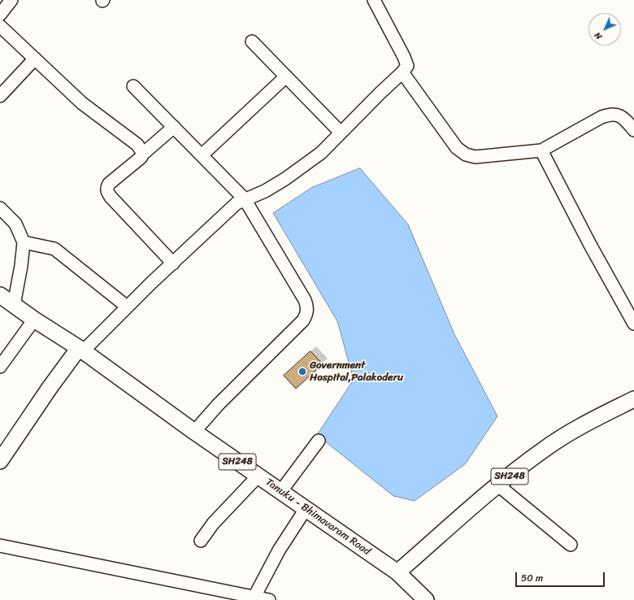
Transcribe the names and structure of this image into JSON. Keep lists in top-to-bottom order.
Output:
{
  "streets": {
    "main road": ["SH248", "Tanuku - Bhimavaram Road"]
  },
  "crossings": [
    ["SH248", "Tanuku - Bhimavaram Road"]
  ],
  "places": ["Government Hospital,Palakoderu"],
  "scale_bar": "50 m",
  "north": "bottom left"
}
